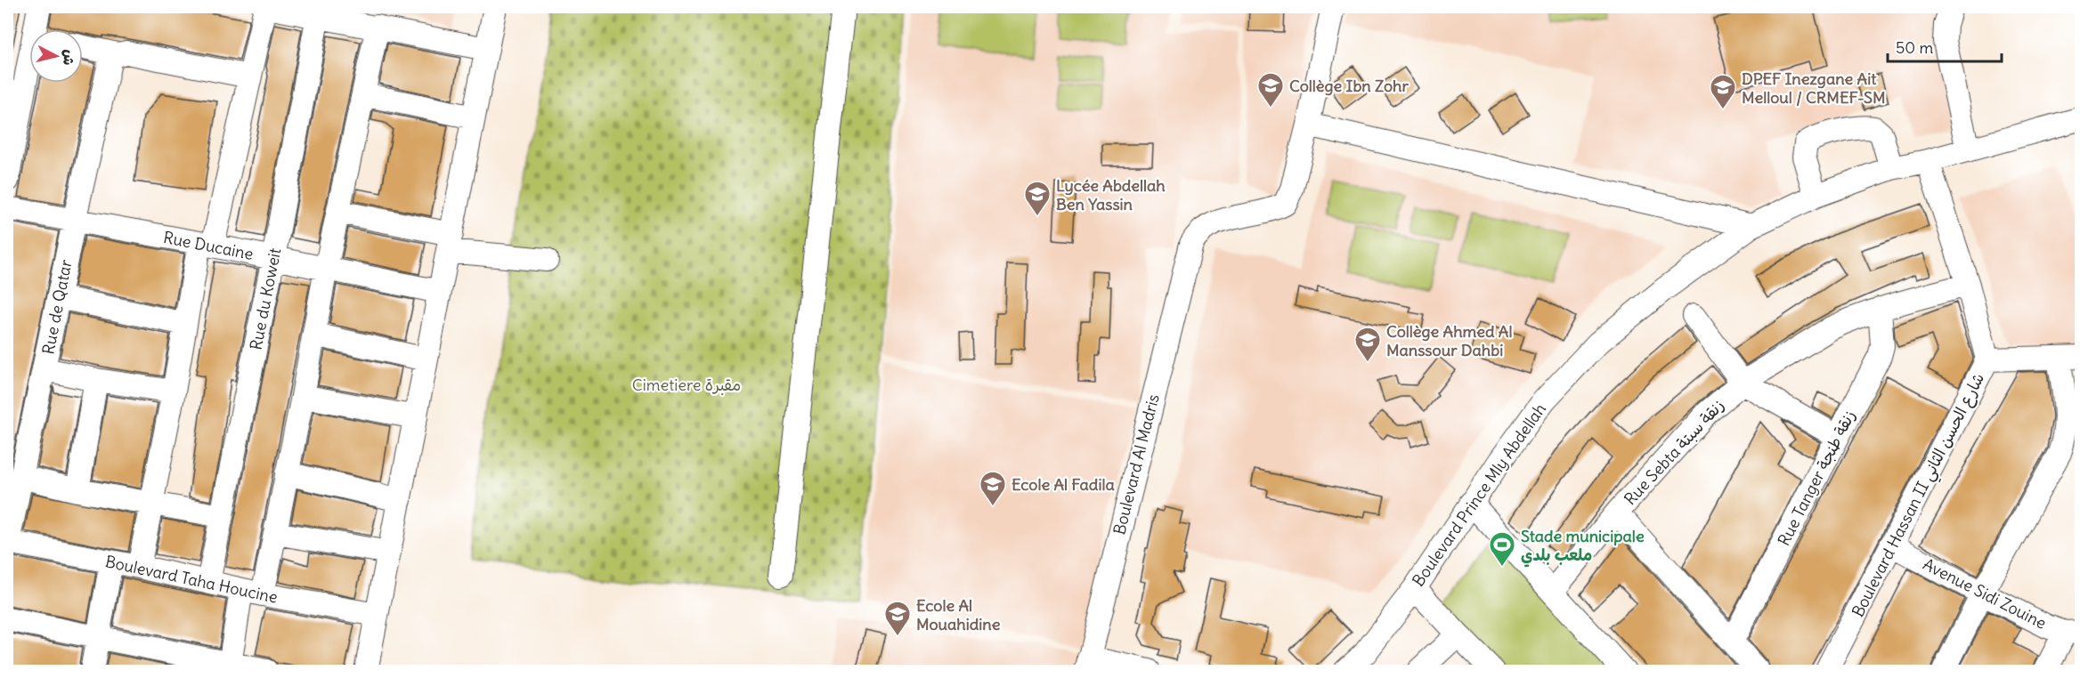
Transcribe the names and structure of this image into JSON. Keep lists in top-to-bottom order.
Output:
{
  "streets": {
    "street": [
      "Rue Ducaine",
      "Rue du Koweit",
      "Rue de Qatar",
      "Rue Sebta زنقة سبتة",
      "Boulevard Al Madris",
      "Rue Tanger زنقة طنجة",
      "Boulevard Prince Mly Abdellah",
      "Boulevard Hassan II شارع الحسن الثاني",
      "Boulevard Taha Houcine",
      "Avenue Sidi Zouine"
    ]
  },
  "crossings": [
    ["Rue Ducaine", "Rue du Koweit"],
    ["Rue Ducaine", "Rue de Qatar"],
    ["Rue du Koweit", "Boulevard Taha Houcine"],
    ["Rue de Qatar", "Boulevard Taha Houcine"],
    ["Rue Sebta زنقة سبتة", "Rue Tanger زنقة طنجة"],
    ["Rue Sebta زنقة سبتة", "Boulevard Hassan II شارع الحسن الثاني"],
    ["Boulevard Prince Mly Abdellah", "Boulevard Hassan II شارع الحسن الثاني"],
    ["Boulevard Hassan II شارع الحسن الثاني", "Avenue Sidi Zouine"]
  ],
  "parks": ["Cimetiere مقبرة"],
  "places": {
    "school or university": [
      "Collège Ibn Zohr",
      "DPEF Inezgane Ait Melloul / CRMEF-SM",
      "Lycée Abdellah Ben Yassin",
      "Collège Ahmed Al Manssour Dahbi",
      "Ecole Al Fadila",
      "Ecole Al Mouahidine"
    ],
    "sports": ["Stade municipale ملعب بلدي"]
  },
  "scale_bar": "50 m",
  "north": "right"
}
